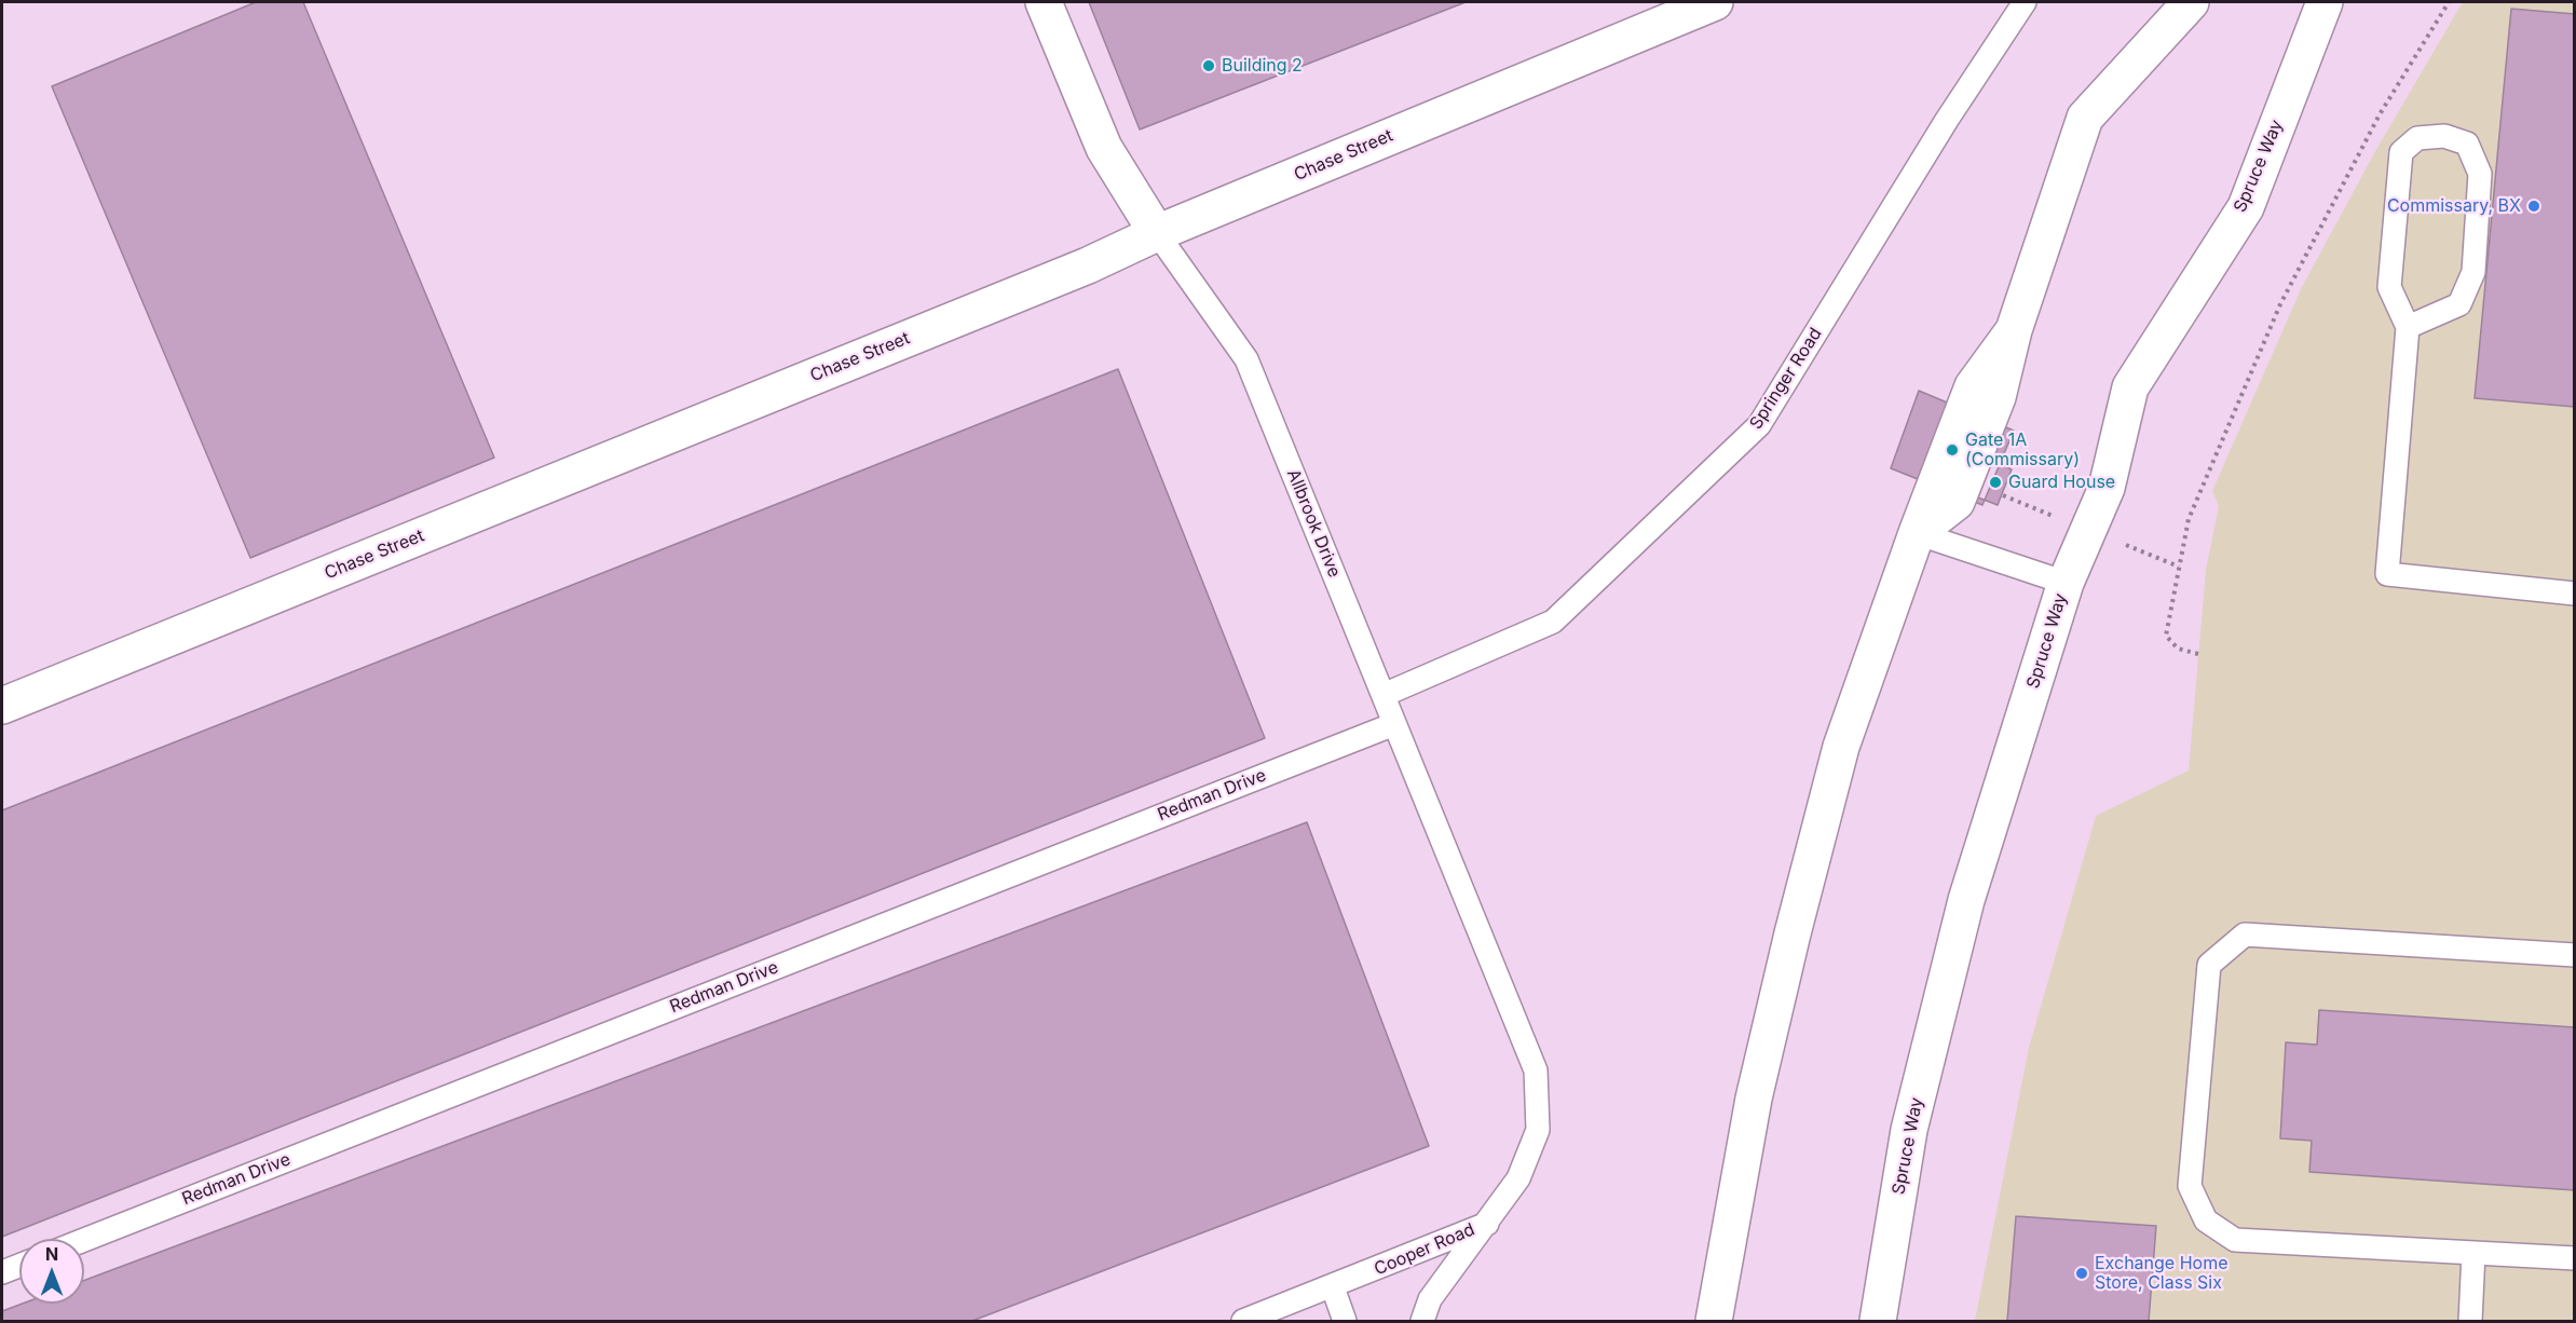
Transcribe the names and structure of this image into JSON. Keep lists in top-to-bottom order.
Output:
{
  "streets": {
    "street": ["Chase Street", "Spruce Way", "Allbrook Drive"],
    "lane": ["Springer Road", "Redman Drive", "Cooper Road"]
  },
  "crossings": [
    ["Chase Street", "Allbrook Drive"],
    ["Springer Road", "Allbrook Drive"],
    ["Allbrook Drive", "Redman Drive"],
    ["Allbrook Drive", "Cooper Road"]
  ],
  "places": [
    "Building 2",
    "Commissary, BX",
    "Gate 1A (Commissary)",
    "Guard House",
    "Exchange Home Store, Class Six"
  ],
  "north": "top"
}
